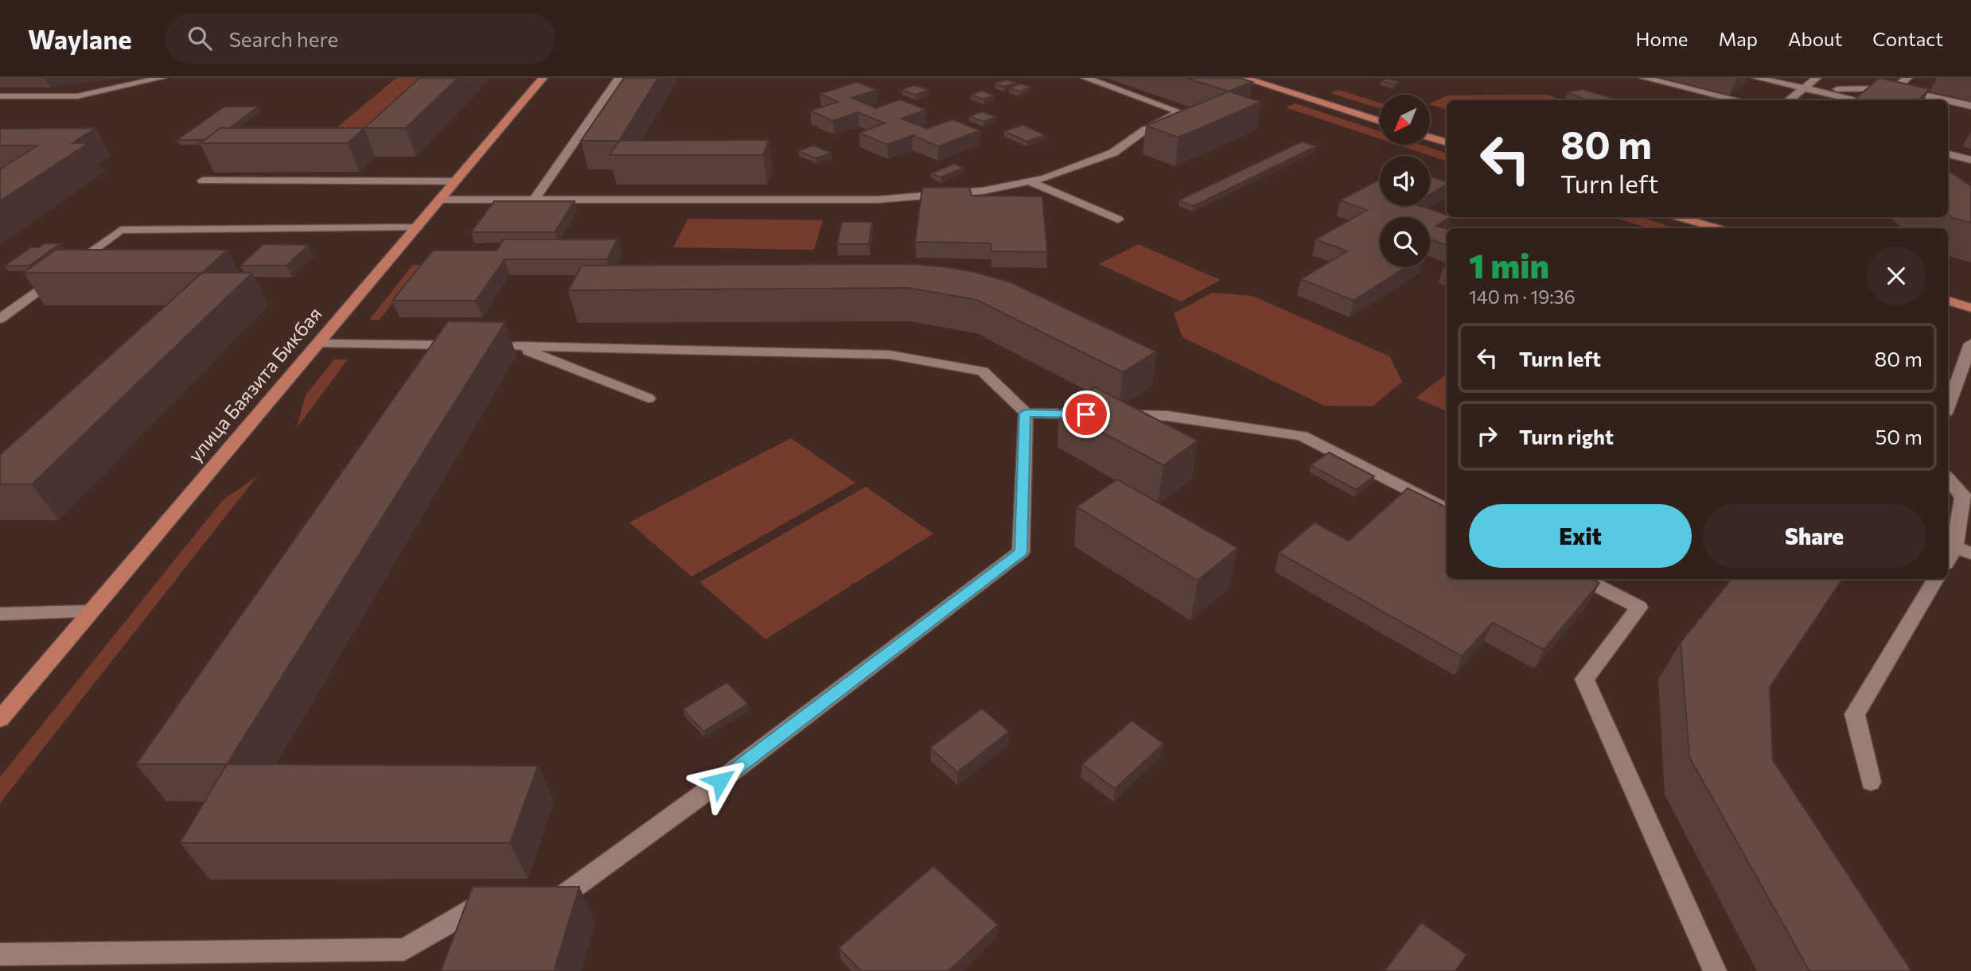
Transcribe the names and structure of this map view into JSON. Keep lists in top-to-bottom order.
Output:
{
  "streets": {
    "main road": ["улица Баязита Бикбая"]
  },
  "north": "bottom left",
  "page": {
    "header": "Waylane",
    "search": "Search here",
    "nav": [
      "Home",
      "Map",
      "About",
      "Contact"
    ],
    "turn": ["80 m", "Turn left"],
    "heading": ["1 min", "140 m · 19:36"],
    "list": [
      {
        "name": "Turn left",
        "value": "80 m"
      },
      {
        "name": "Turn right",
        "value": "50 m"
      }
    ],
    "buttons": ["Exit", "Share"]
  }
}
